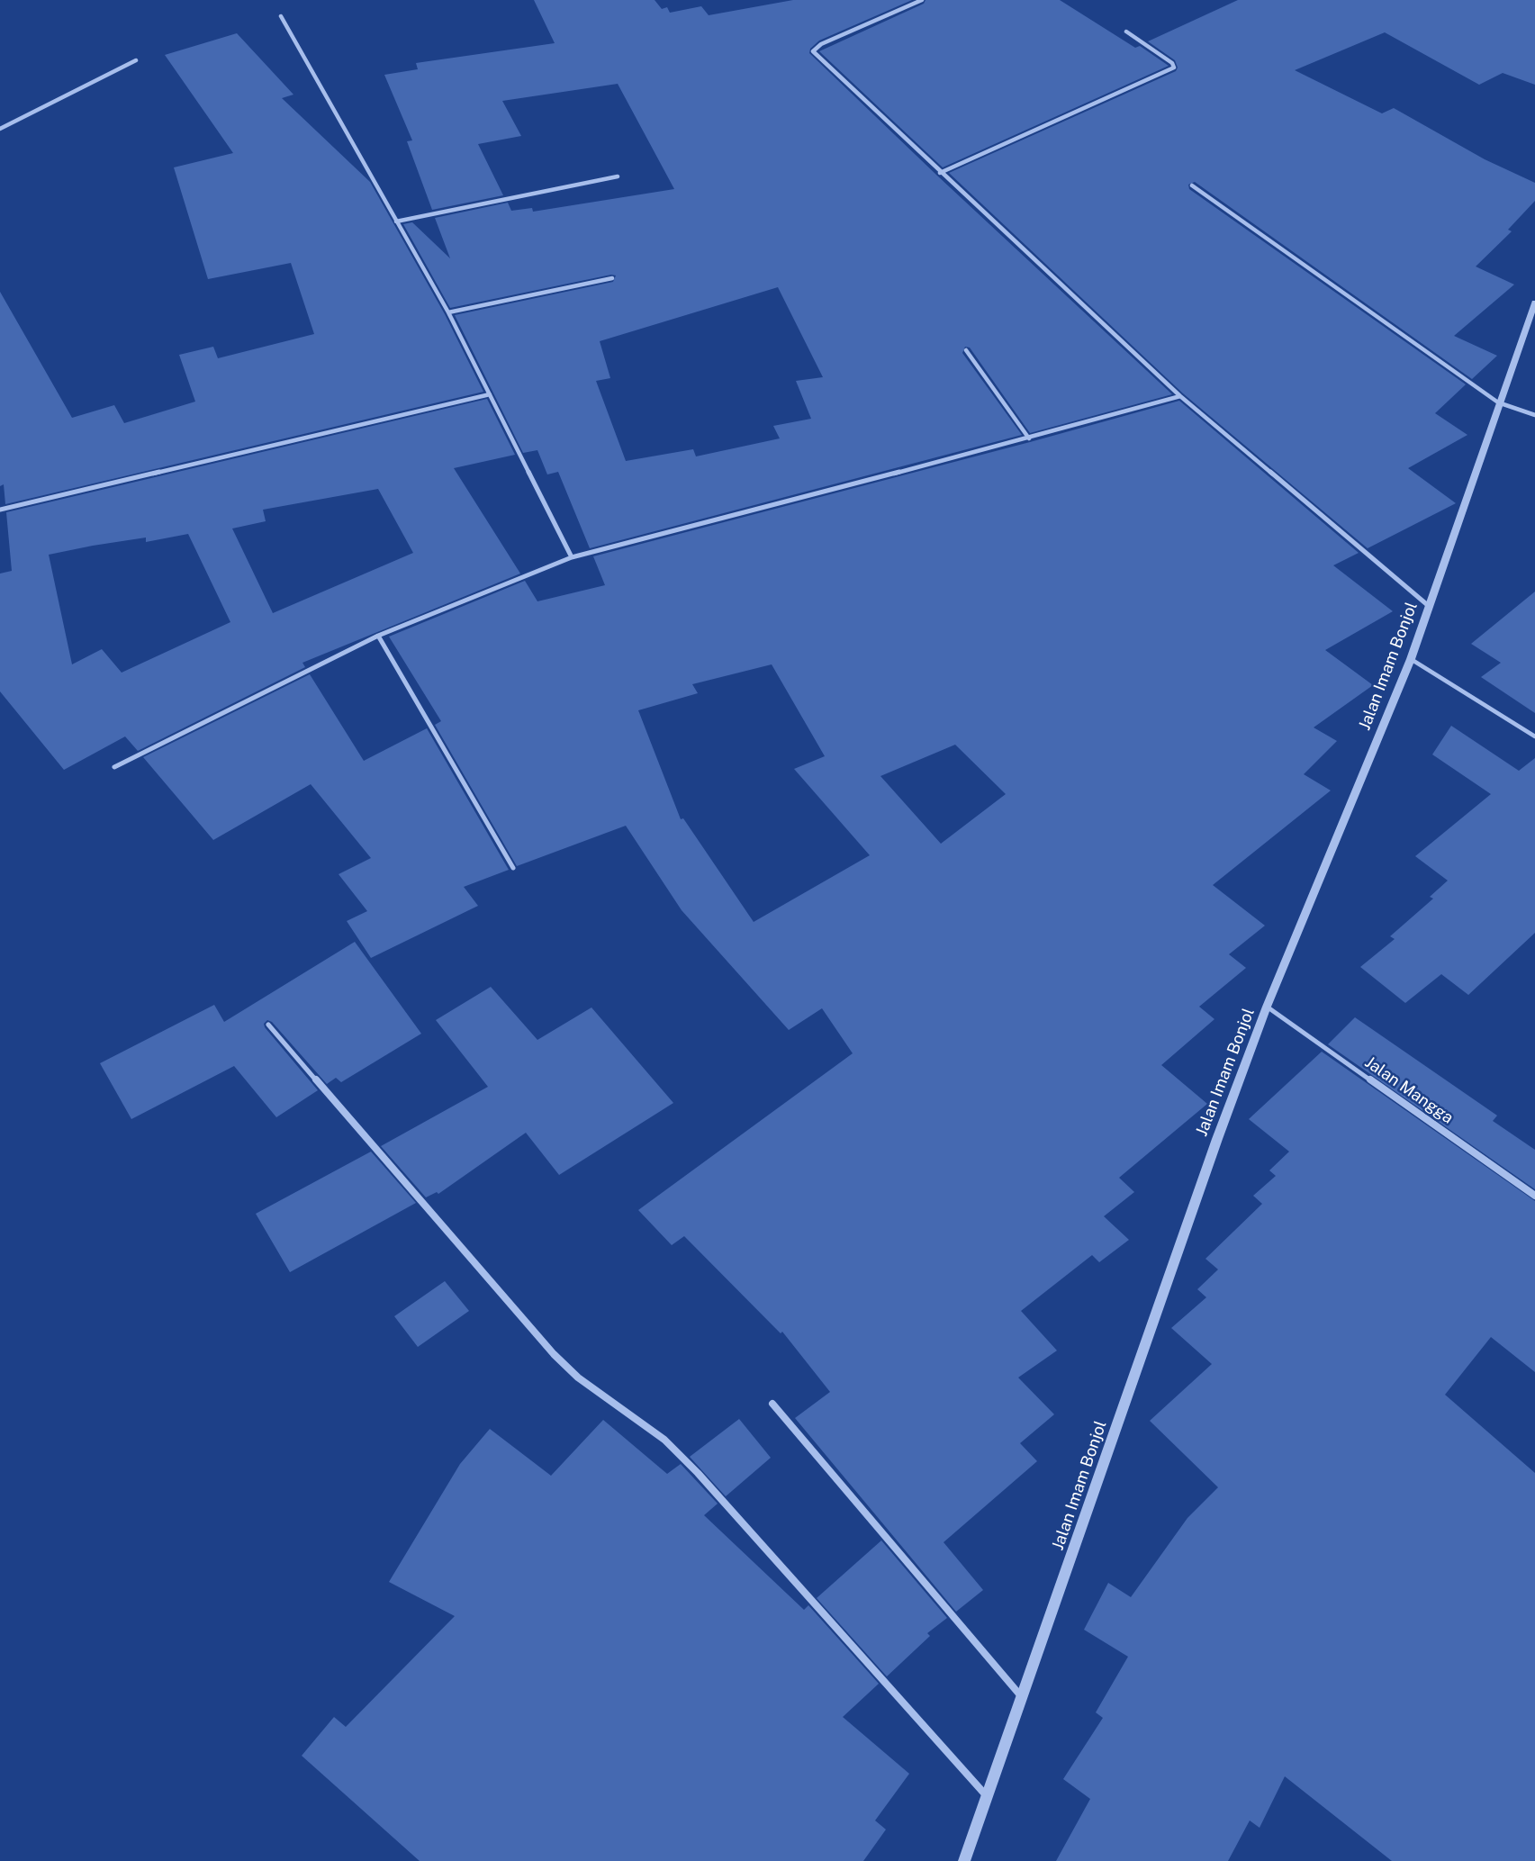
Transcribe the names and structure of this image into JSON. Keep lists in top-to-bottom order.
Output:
{
  "streets": {
    "street": ["Jalan Imam Bonjol", "Jalan Mangga"]
  },
  "crossings": [
    ["Jalan Imam Bonjol", "Jalan Mangga"]
  ]
}
